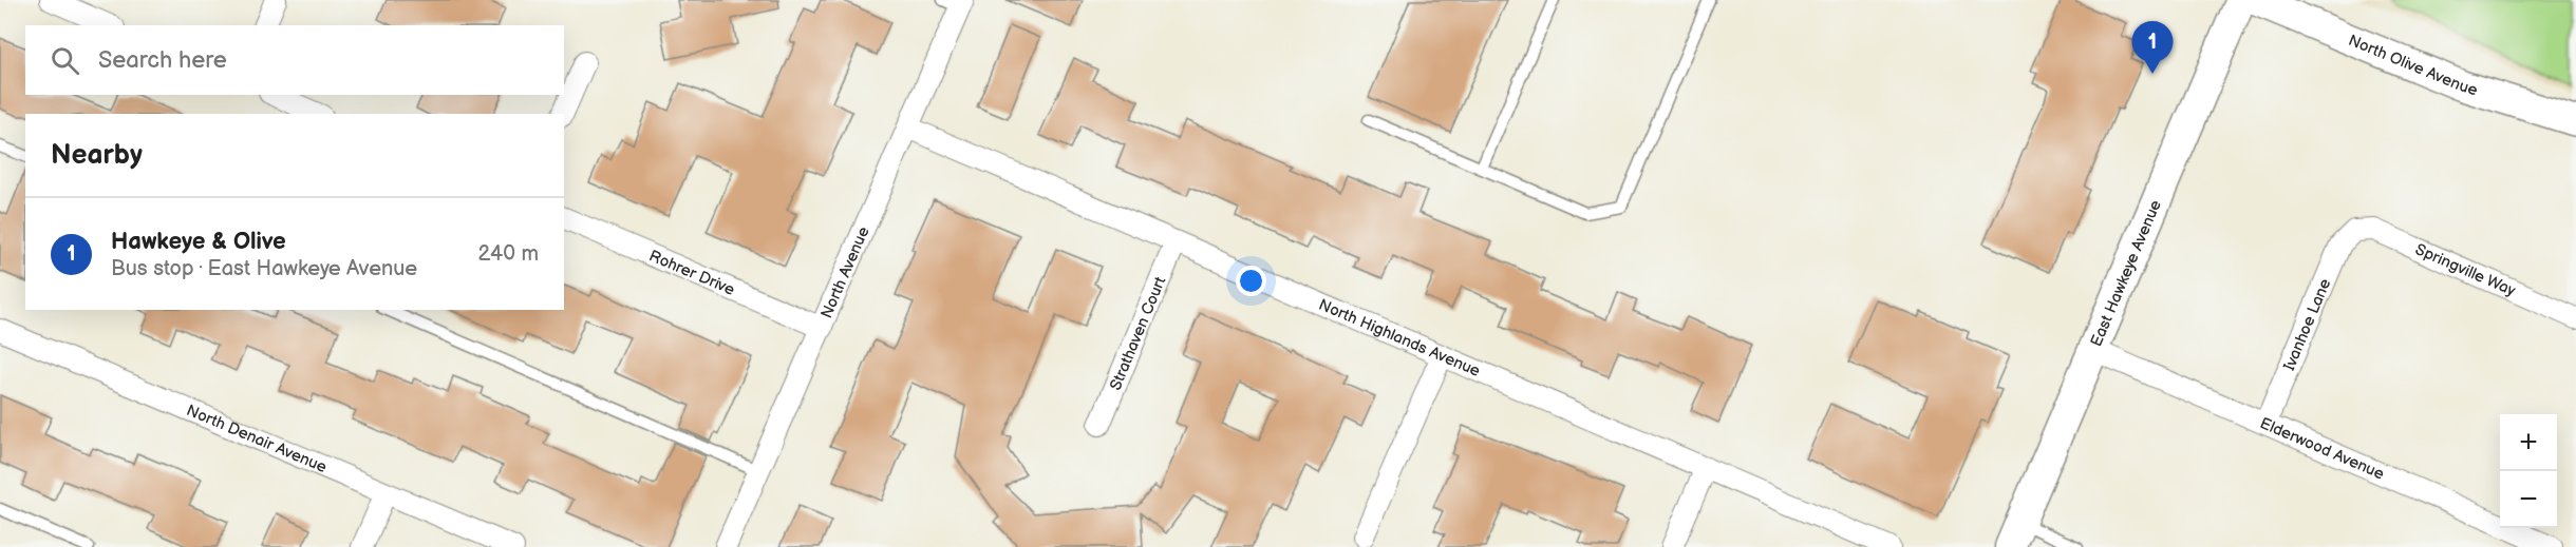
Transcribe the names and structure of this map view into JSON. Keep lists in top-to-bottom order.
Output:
{
  "streets": {
    "street": [
      "North Olive Avenue",
      "Springville Way",
      "Rohrer Drive",
      "East Hawkeye Avenue",
      "North Avenue",
      "Ivanhoe Lane",
      "Strathaven Court",
      "North Highlands Avenue",
      "North Denair Avenue",
      "Elderwood Avenue"
    ]
  },
  "crossings": [
    ["Springville Way", "Ivanhoe Lane"],
    ["Rohrer Drive", "North Avenue"],
    ["East Hawkeye Avenue", "Elderwood Avenue"],
    ["North Avenue", "North Highlands Avenue"],
    ["Ivanhoe Lane", "Elderwood Avenue"],
    ["Strathaven Court", "North Highlands Avenue"]
  ],
  "page": {
    "pins": "1",
    "search": "Search here",
    "heading": "Nearby",
    "list": [
      {
        "mark": "1",
        "name": "Hawkeye & Olive",
        "note": "Bus stop · East Hawkeye Avenue",
        "value": "240 m"
      }
    ],
    "map_buttons": ["+", "−"]
  }
}
